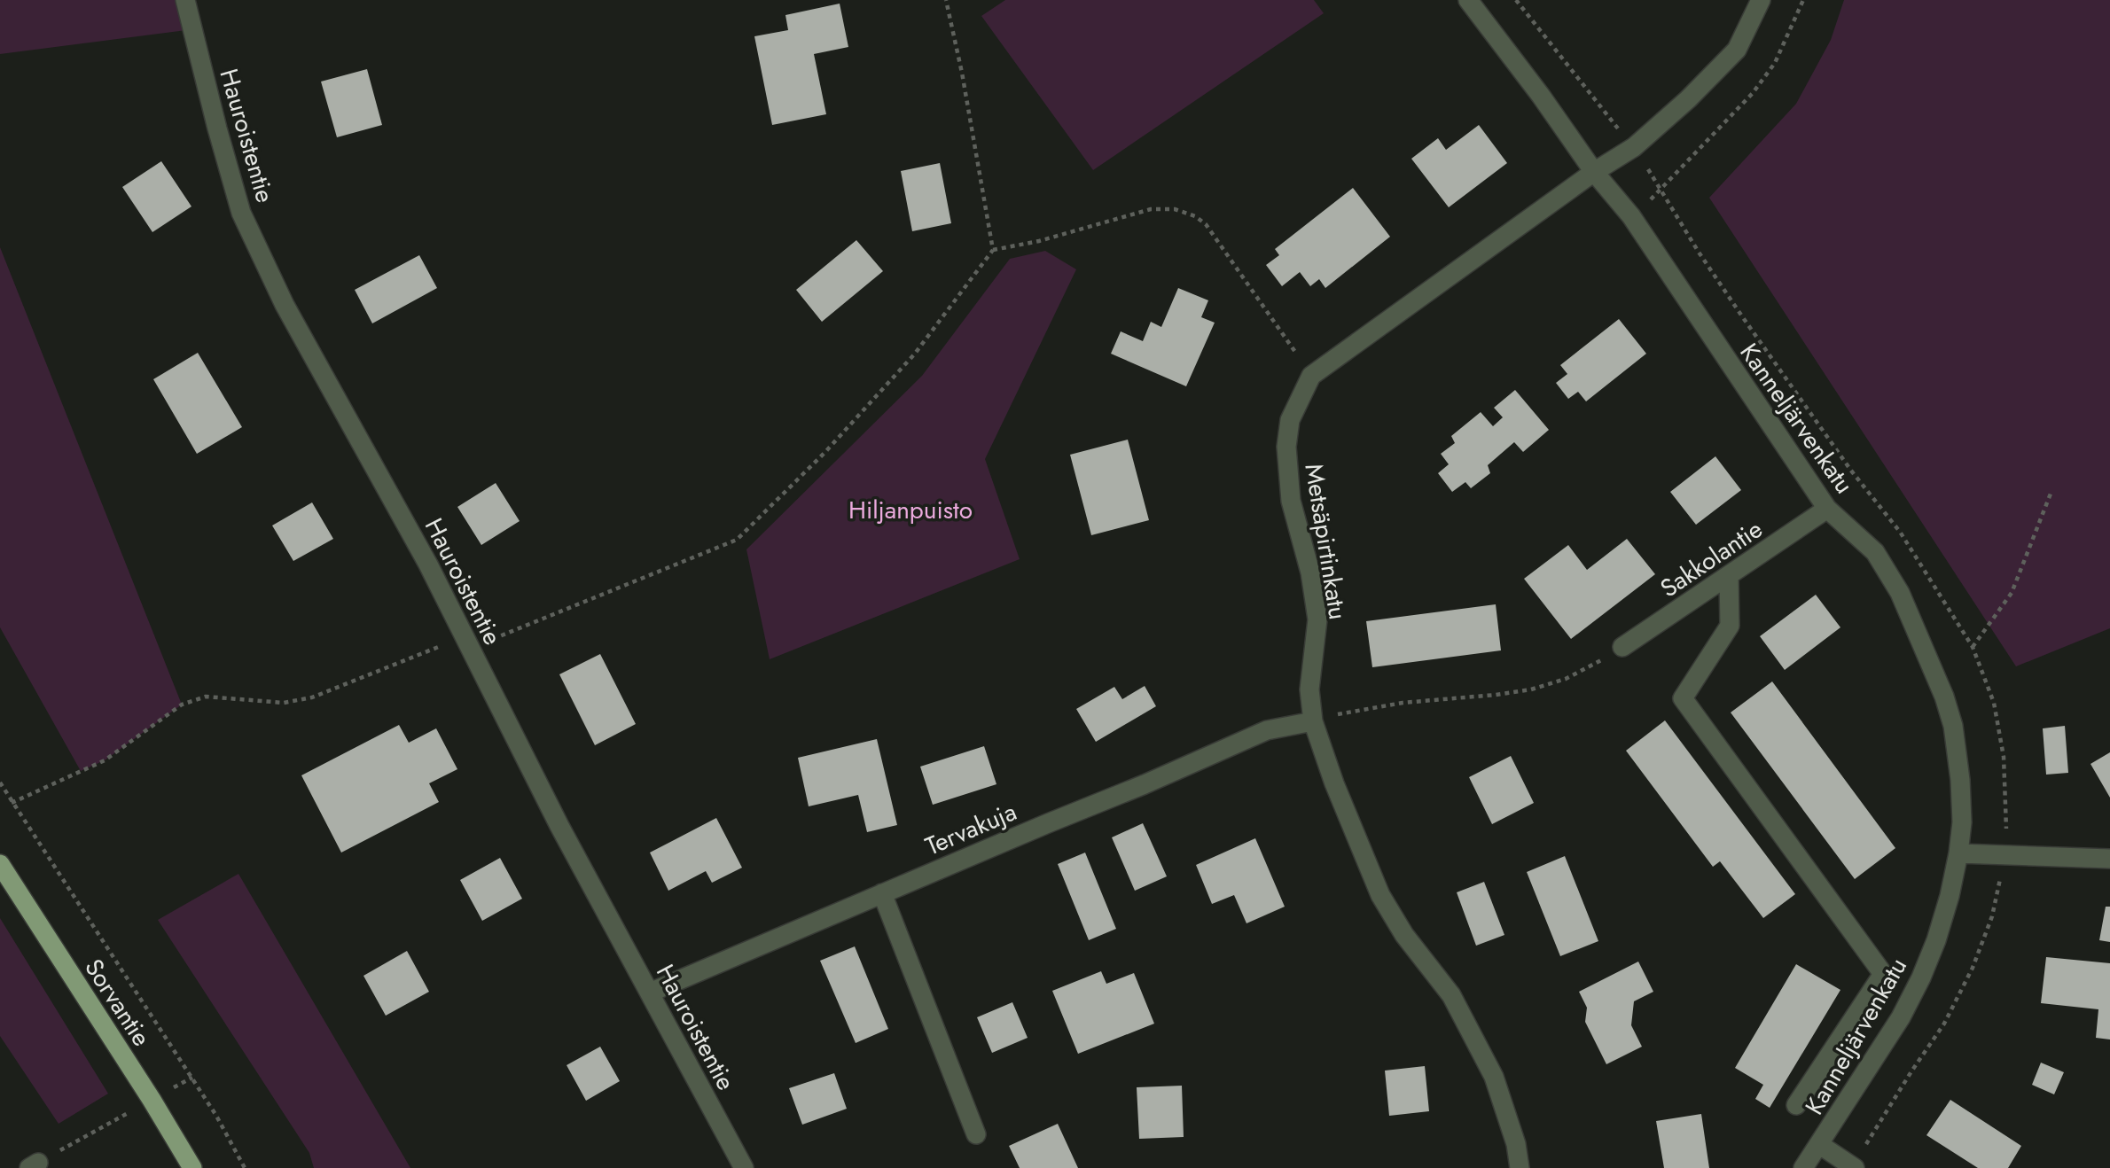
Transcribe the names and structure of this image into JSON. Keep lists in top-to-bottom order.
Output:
{
  "streets": {
    "main road": ["Sorvantie"],
    "street": [
      "Hauroistentie",
      "Kanneljärvenkatu",
      "Metsäpirtinkatu",
      "Sakkolantie",
      "Tervakuja"
    ]
  },
  "crossings": [
    ["Hauroistentie", "Tervakuja"],
    ["Kanneljärvenkatu", "Metsäpirtinkatu"],
    ["Kanneljärvenkatu", "Sakkolantie"],
    ["Metsäpirtinkatu", "Tervakuja"]
  ],
  "parks": ["Hiljanpuisto"]
}
